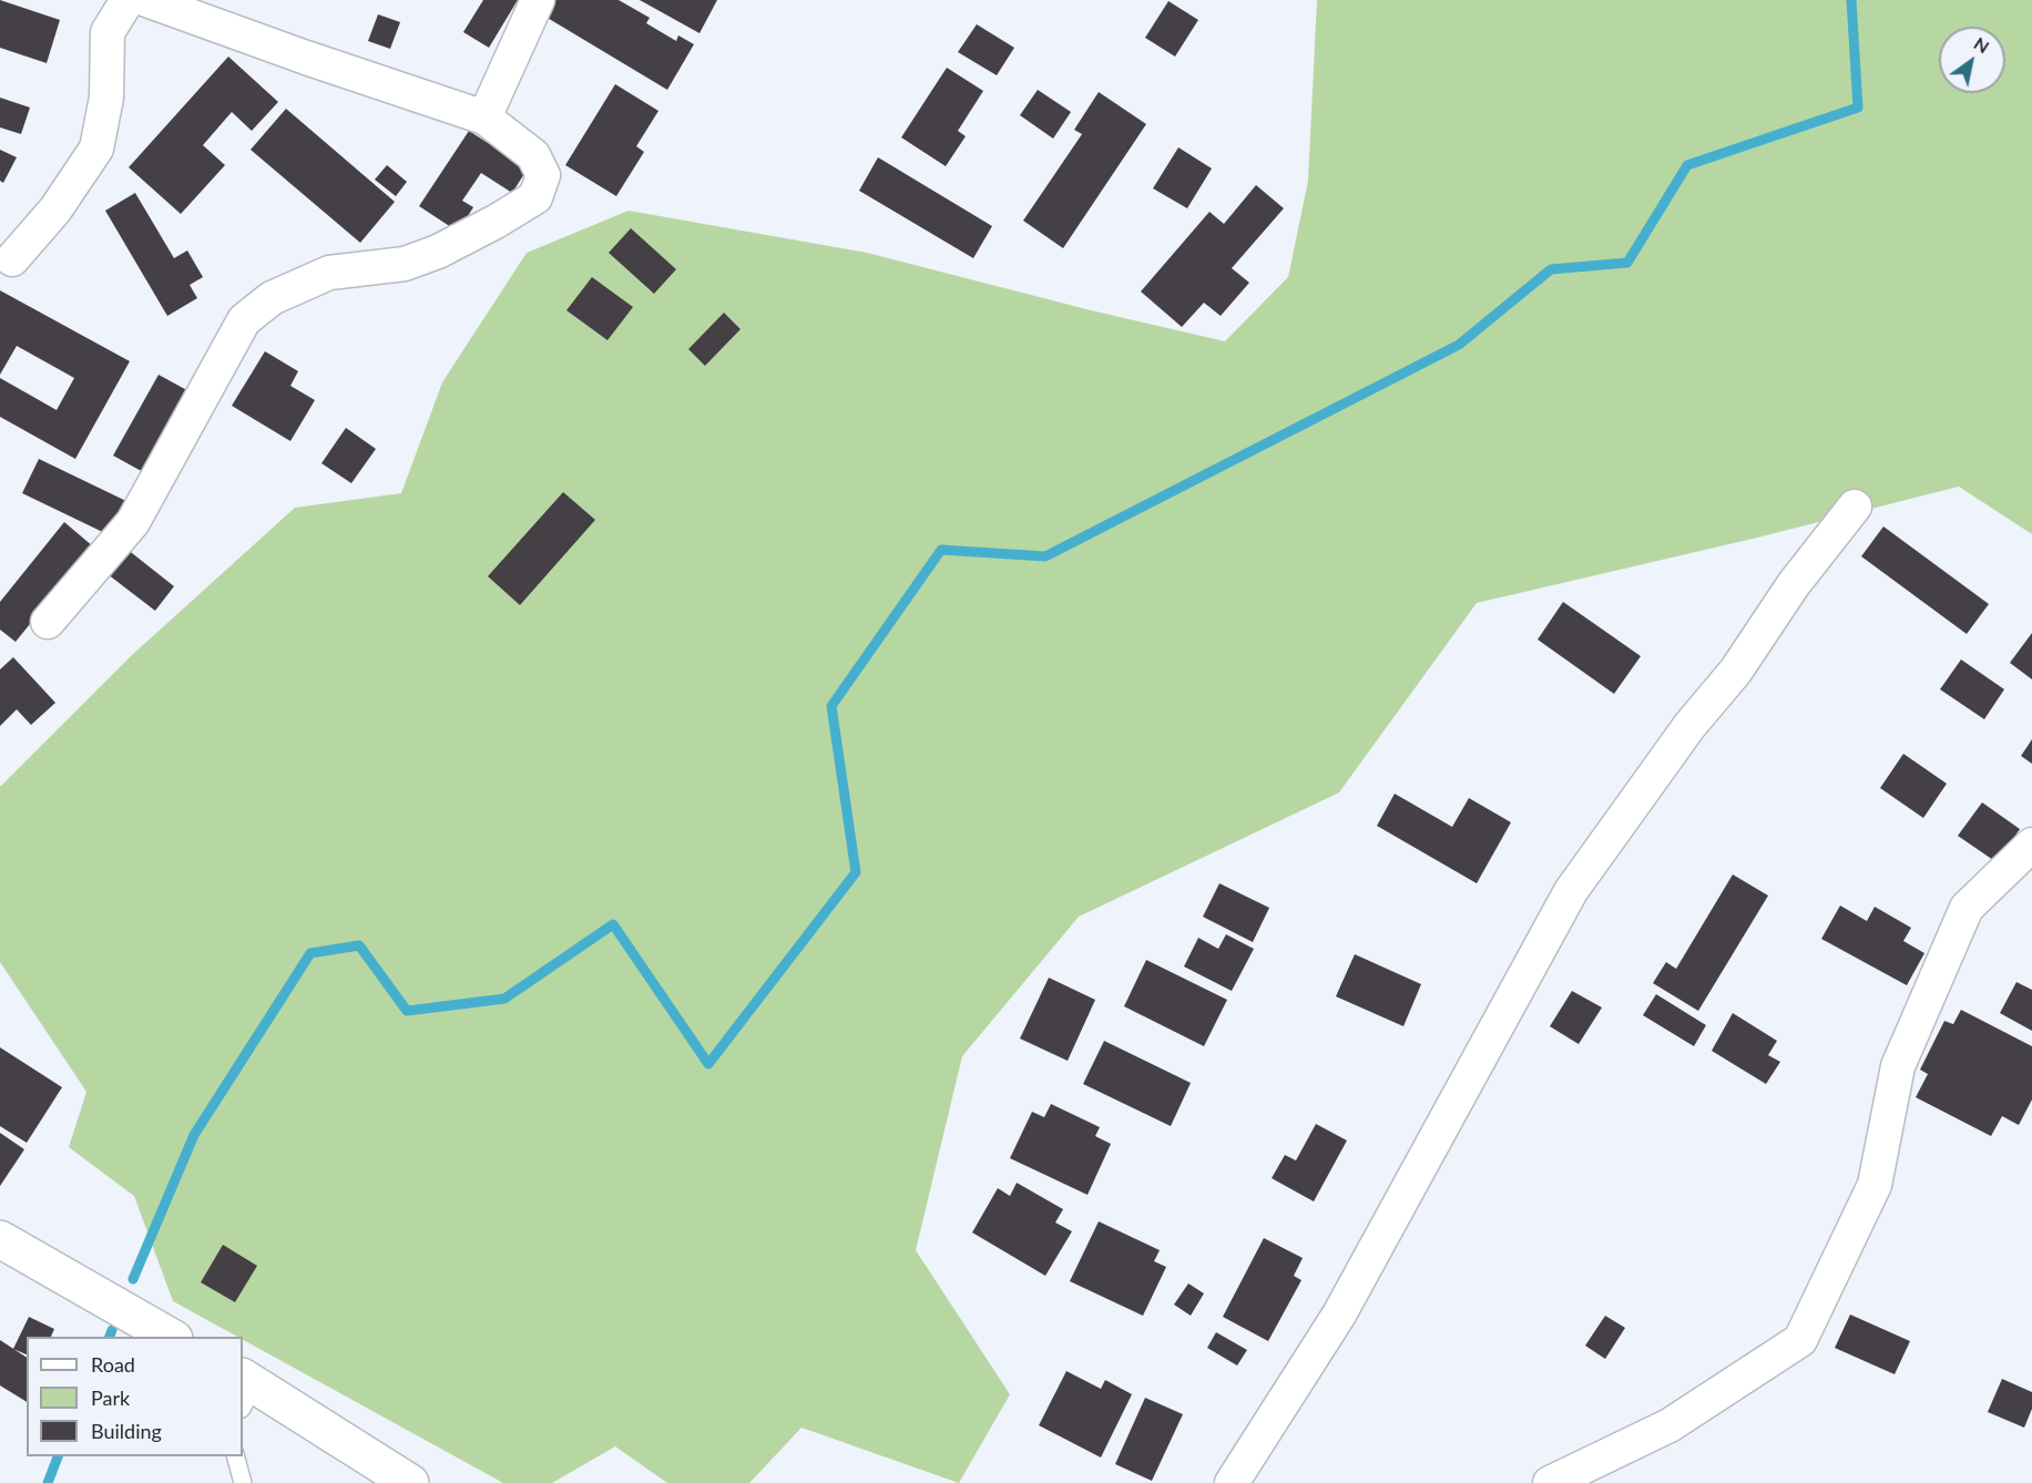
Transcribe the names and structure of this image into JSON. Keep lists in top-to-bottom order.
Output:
{
  "legend": ["Road", "Park", "Building"],
  "north": "top right"
}
